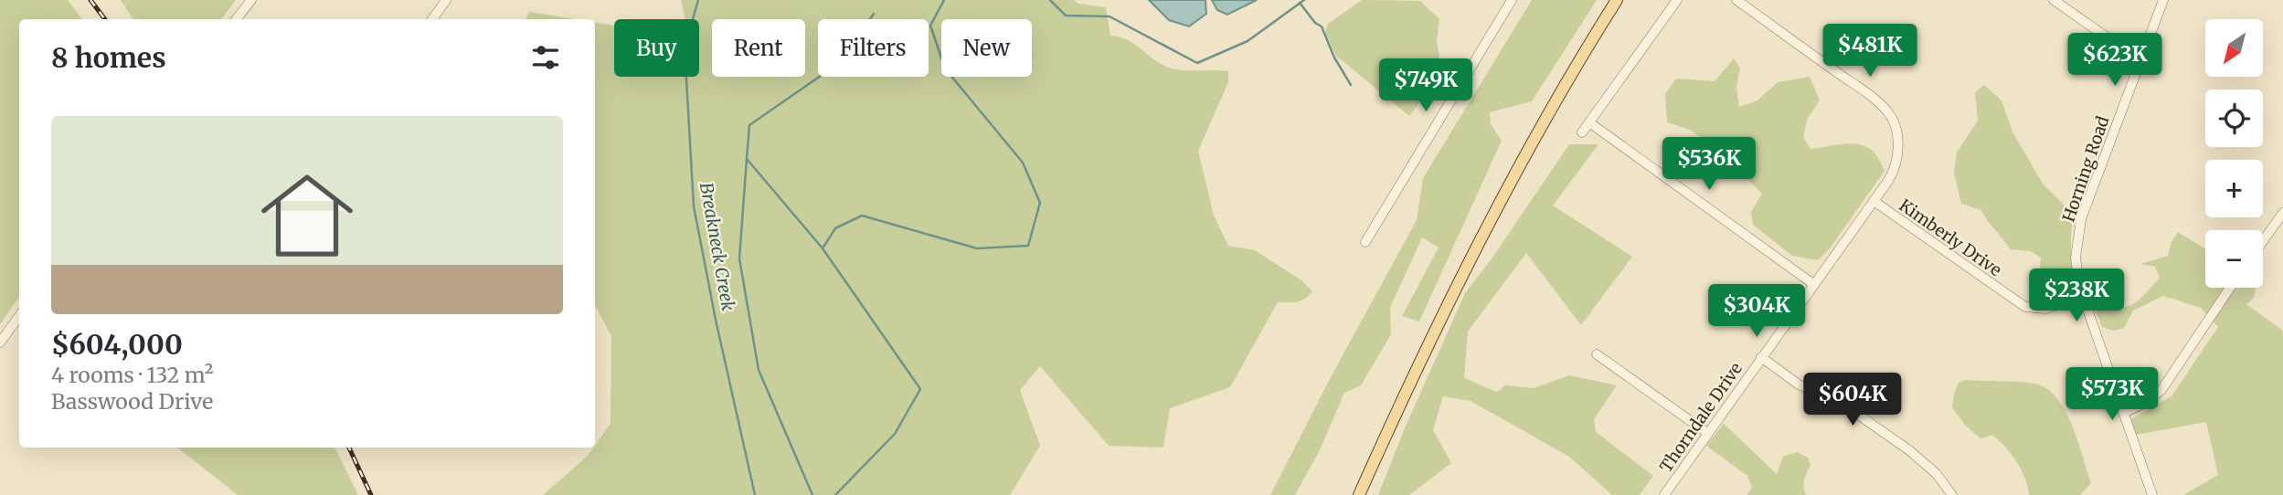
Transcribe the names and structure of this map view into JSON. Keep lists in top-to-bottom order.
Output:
{
  "streets": {
    "street": ["Horning Road", "Kimberly Drive", "Thorndale Drive"]
  },
  "crossings": [
    ["Horning Road", "Kimberly Drive"],
    ["Kimberly Drive", "Thorndale Drive"]
  ],
  "water": ["Breakneck Creek"],
  "north": "bottom left",
  "page": {
    "map_buttons": ["+", "−"],
    "chip": [
      "Buy",
      "Rent",
      "Filters",
      "New"
    ],
    "heading": "8 homes",
    "price": [
      "$481K",
      "$623K",
      "$749K",
      "$536K",
      "$238K",
      "$304K",
      "$573K",
      "$604K"
    ],
    "list": [
      {
        "name": "$604,000",
        "note": "4 rooms · 132 m² · Basswood Drive"
      }
    ]
  }
}
